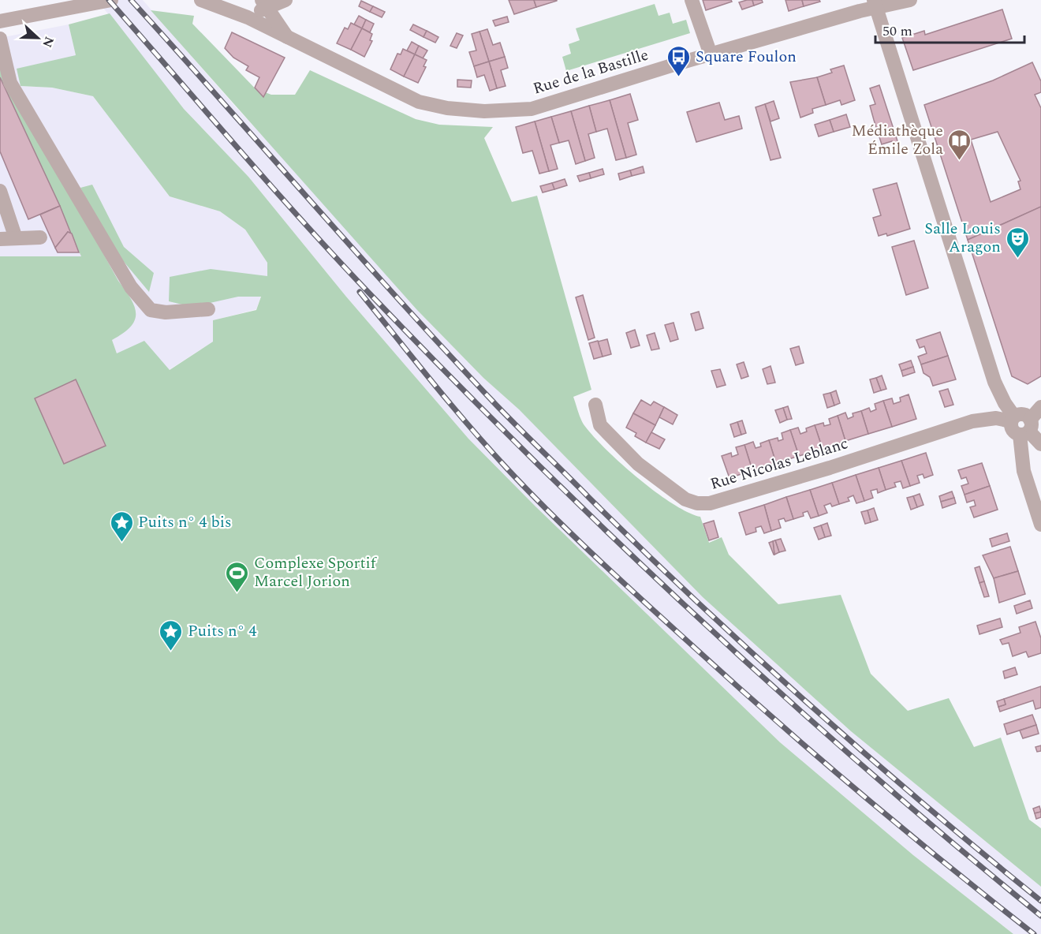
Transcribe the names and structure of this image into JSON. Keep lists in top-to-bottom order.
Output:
{
  "streets": {
    "street": ["Rue de la Bastille", "Rue Nicolas Leblanc"]
  },
  "places": {
    "bus stop": ["Square Foulon"],
    "library": ["Médiathèque Émile Zola"],
    "theatre": ["Salle Louis Aragon"],
    "place": ["Puits n° 4 bis", "Puits n° 4"],
    "sports": ["Complexe Sportif Marcel Jorion"]
  },
  "scale_bar": "50 m",
  "north": "right"
}
